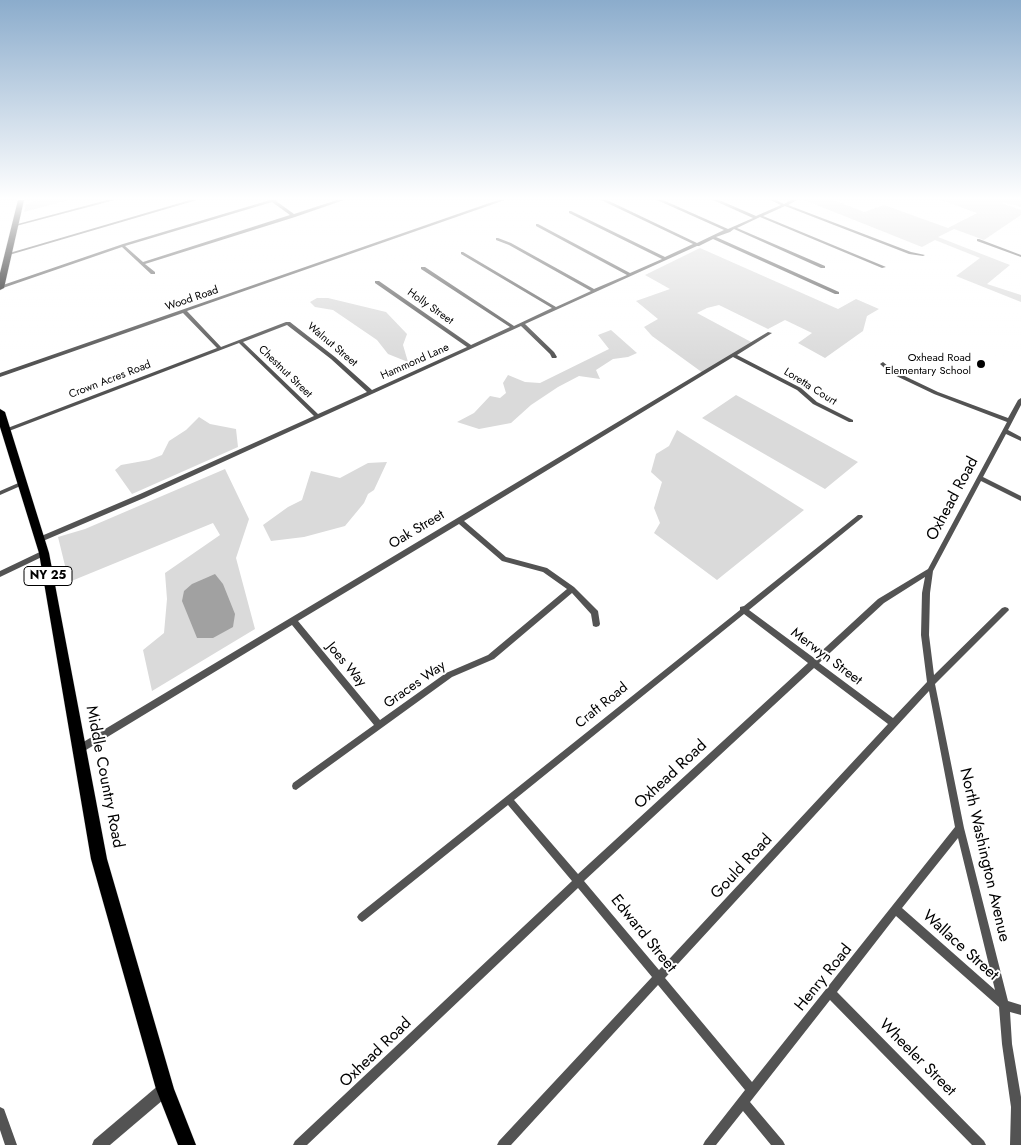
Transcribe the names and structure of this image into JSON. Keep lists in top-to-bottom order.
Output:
{
  "streets": {
    "main road": ["NY 25", "Middle Country Road"],
    "street": [
      "Wood Road",
      "Holly Street",
      "Walnut Street",
      "Hammond Lane",
      "Chestnut Street",
      "Crown Acres Road",
      "Loretta Court",
      "Oxhead Road",
      "Oak Street",
      "Merwyn Street",
      "Joes Way",
      "Graces Way",
      "Craft Road",
      "North Washington Avenue",
      "Gould Road",
      "Edward Street",
      "Wallace Street",
      "Henry Road",
      "Wheeler Street"
    ]
  },
  "crossings": [
    ["Holly Street", "Hammond Lane"],
    ["Walnut Street", "Hammond Lane"],
    ["Walnut Street", "Chestnut Street"],
    ["Walnut Street", "Crown Acres Road"],
    ["Hammond Lane", "Chestnut Street"],
    ["Hammond Lane", "Middle Country Road"],
    ["Crown Acres Road", "Middle Country Road"],
    ["Loretta Court", "Oak Street"],
    ["Oxhead Road", "Merwyn Street"],
    ["Oxhead Road", "North Washington Avenue"],
    ["Oxhead Road", "Edward Street"],
    ["Oak Street", "Joes Way"],
    ["Oak Street", "Middle Country Road"],
    ["Merwyn Street", "Craft Road"],
    ["Merwyn Street", "Gould Road"],
    ["Joes Way", "Graces Way"],
    ["Craft Road", "Edward Street"],
    ["North Washington Avenue", "Gould Road"],
    ["North Washington Avenue", "Wallace Street"],
    ["North Washington Avenue", "Henry Road"],
    ["Gould Road", "Edward Street"],
    ["Edward Street", "Henry Road"],
    ["Wallace Street", "Henry Road"],
    ["Henry Road", "Wheeler Street"]
  ],
  "places": ["Oxhead Road Elementary School"]
}
